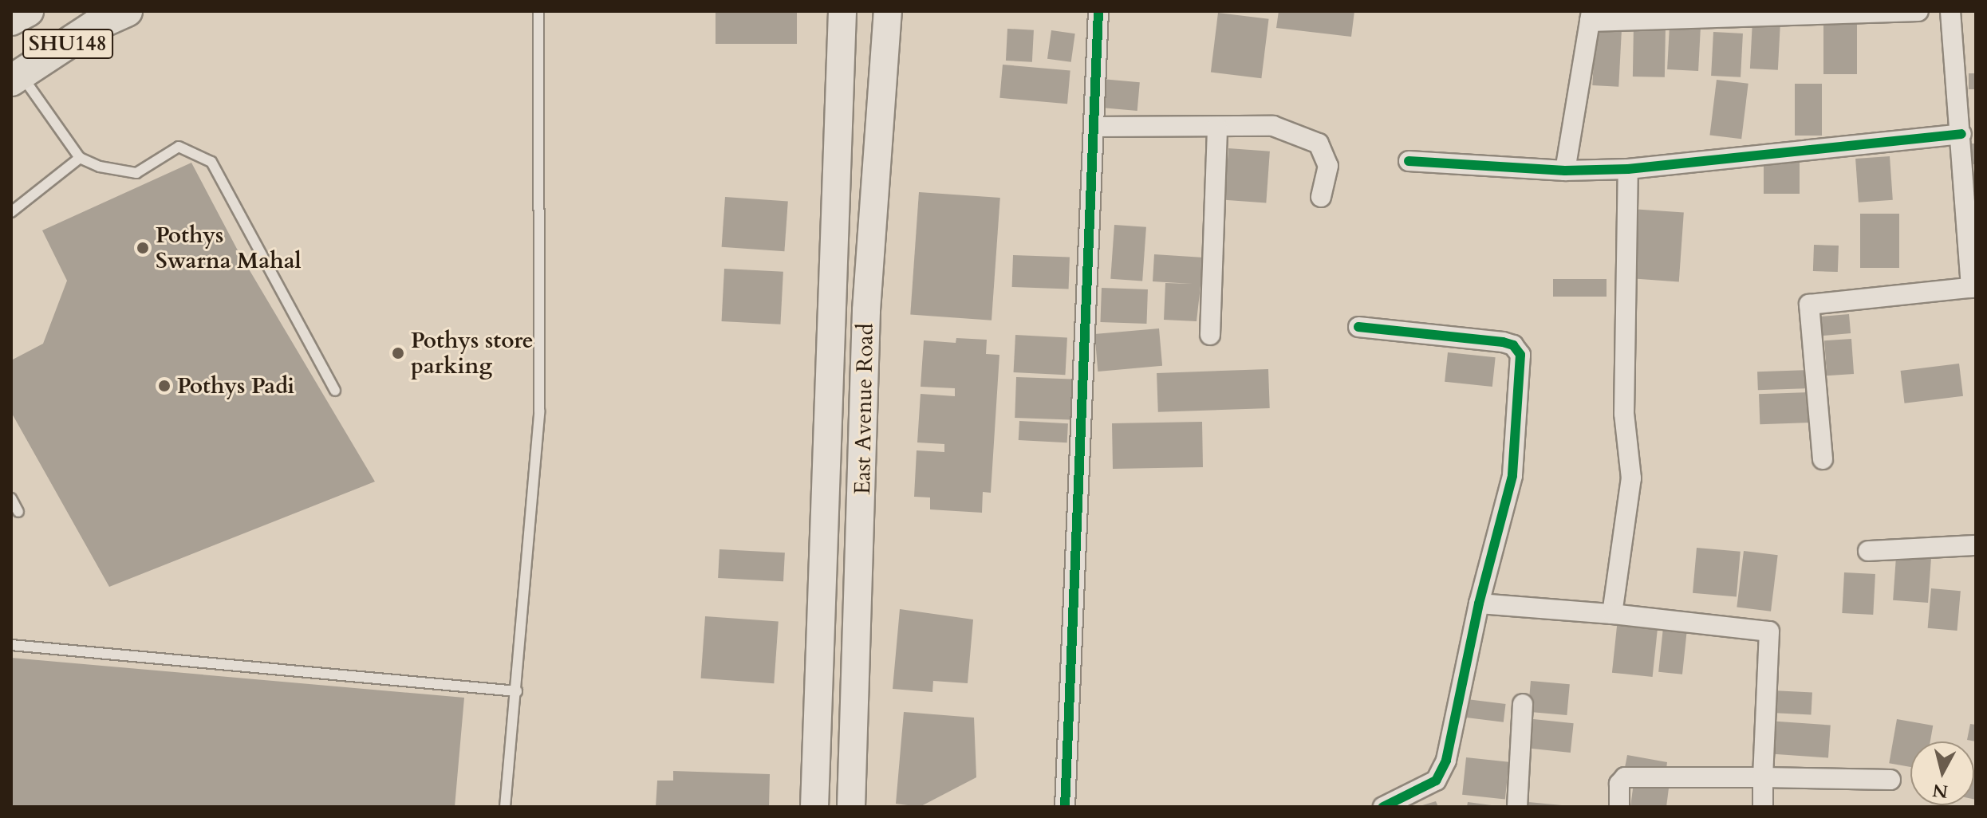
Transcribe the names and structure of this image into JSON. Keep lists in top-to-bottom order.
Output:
{
  "streets": {
    "main road": ["SHU148", "East Avenue Road"]
  },
  "places": ["Pothys Swarna Mahal", "Pothys store parking", "Pothys Padi"],
  "north": "bottom"
}
